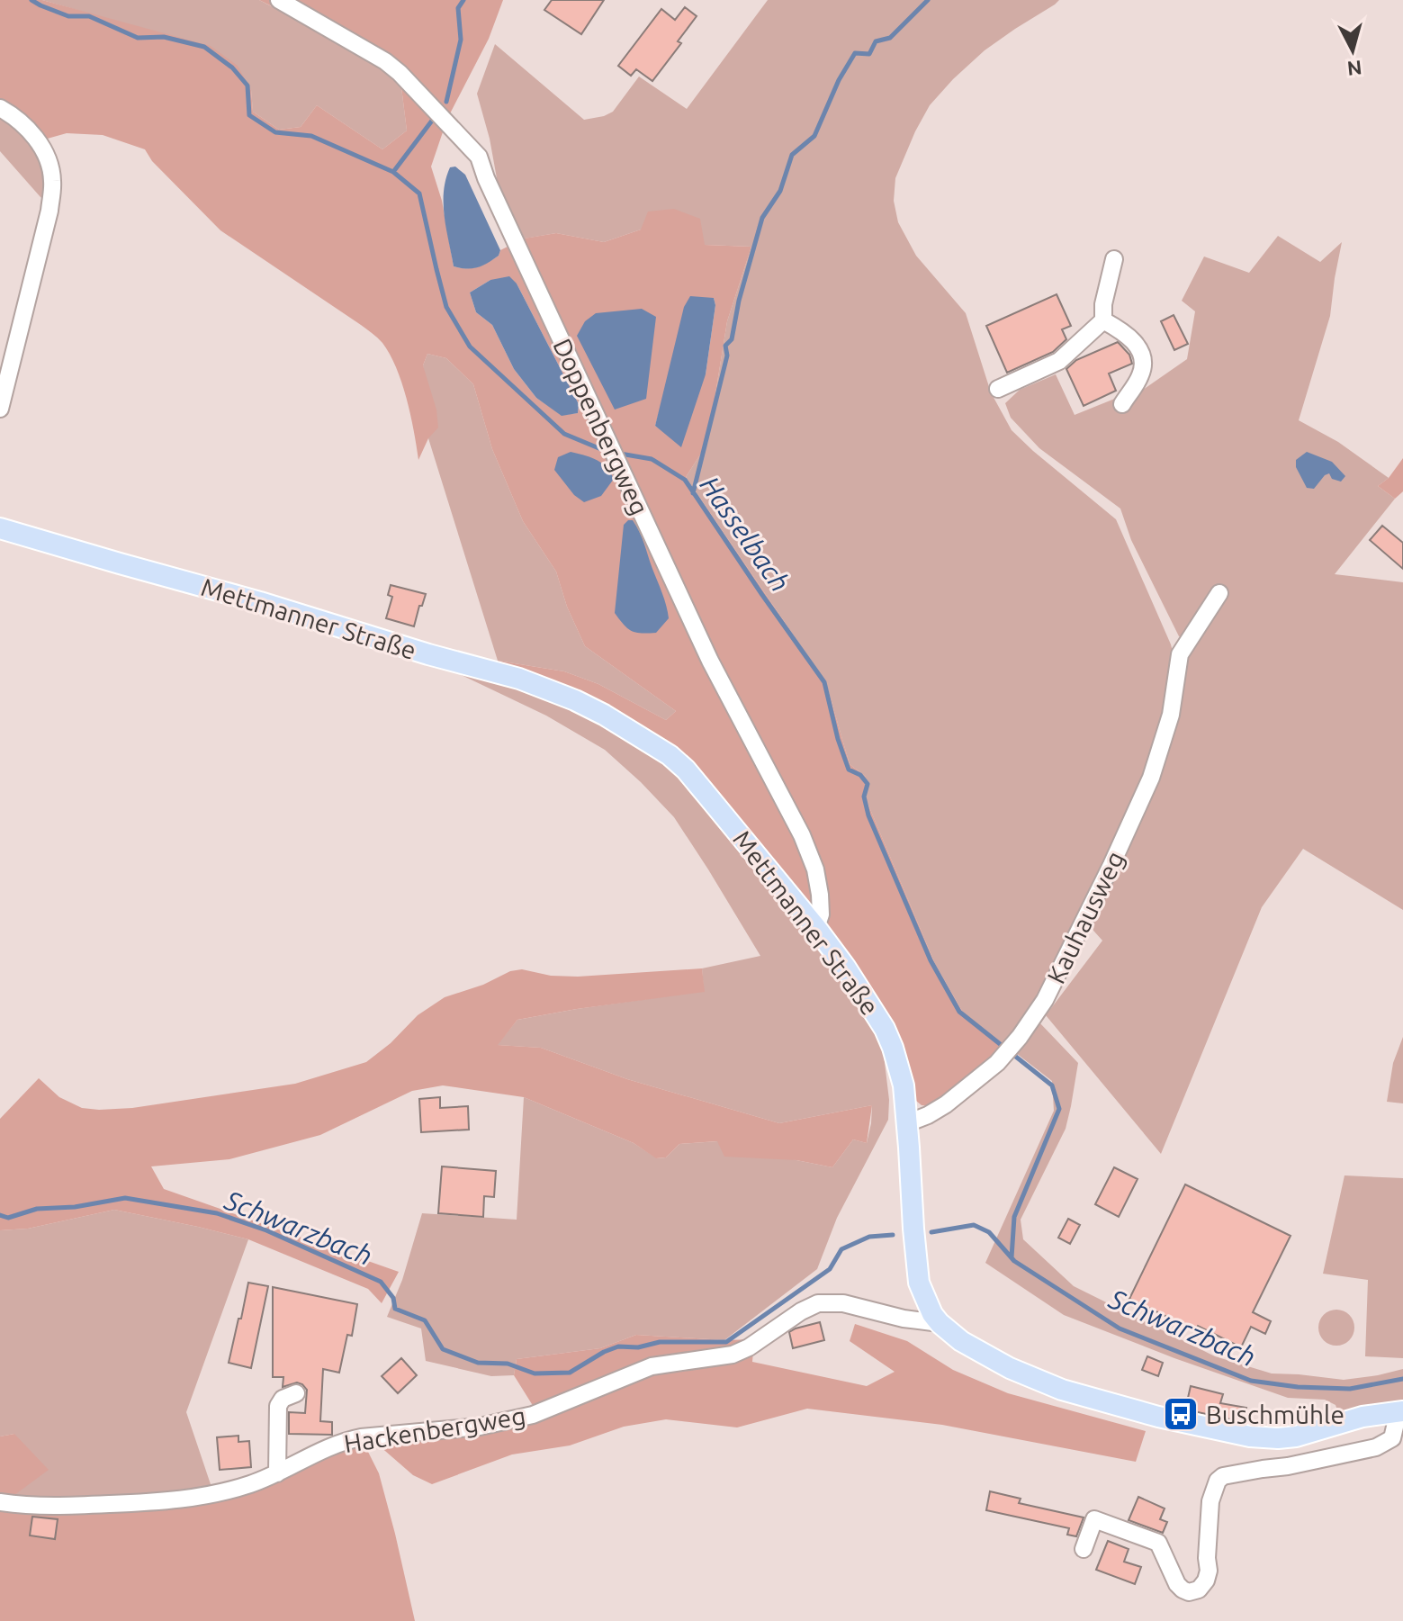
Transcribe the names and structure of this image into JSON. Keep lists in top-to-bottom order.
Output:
{
  "streets": {
    "main road": ["Mettmanner Straße"],
    "street": ["Doppenbergweg", "Kauhausweg", "Hackenbergweg"]
  },
  "crossings": [
    ["Doppenbergweg", "Mettmanner Straße"],
    ["Mettmanner Straße", "Kauhausweg"],
    ["Mettmanner Straße", "Hackenbergweg"]
  ],
  "water": ["Hasselbach", "Schwarzbach"],
  "places": {
    "bus stop": ["Buschmühle"]
  },
  "north": "bottom"
}
